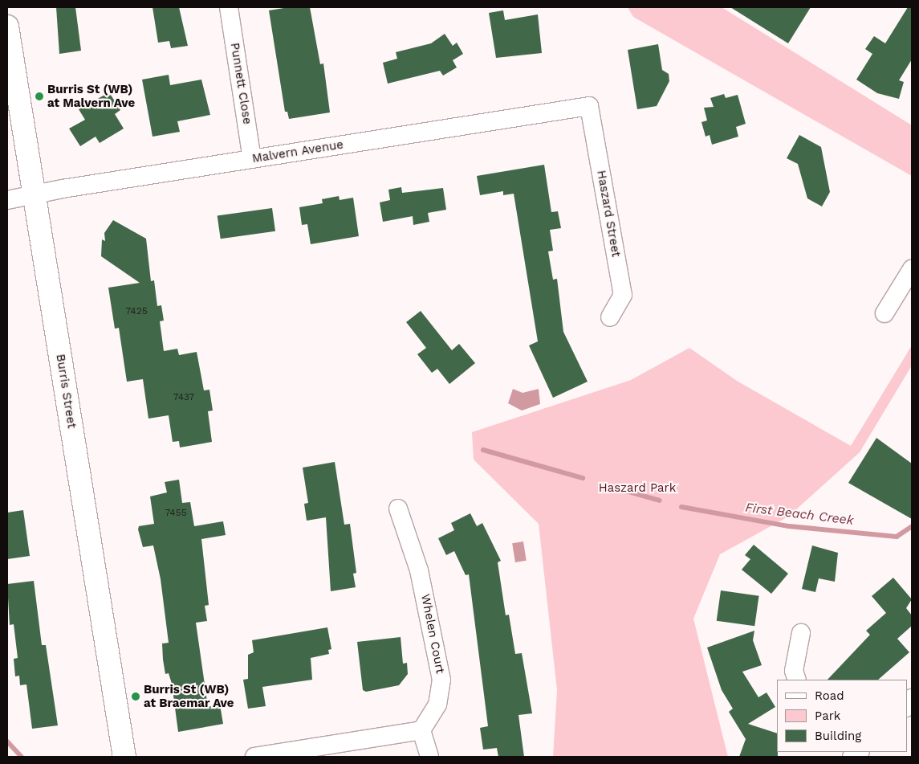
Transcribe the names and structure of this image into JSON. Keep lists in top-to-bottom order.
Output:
{
  "streets": {
    "street": [
      "Punnett Close",
      "Malvern Avenue",
      "Haszard Street",
      "Burris Street",
      "Whelen Court"
    ]
  },
  "crossings": [
    ["Punnett Close", "Malvern Avenue"],
    ["Malvern Avenue", "Haszard Street"],
    ["Malvern Avenue", "Burris Street"]
  ],
  "water": ["First Beach Creek"],
  "parks": ["Haszard Park"],
  "places": ["Burris St (WB) at Malvern Ave", "Burris St (WB) at Braemar Ave"],
  "house_numbers": ["7425", "7437", "7455"],
  "legend": ["Road", "Park", "Building"]
}
